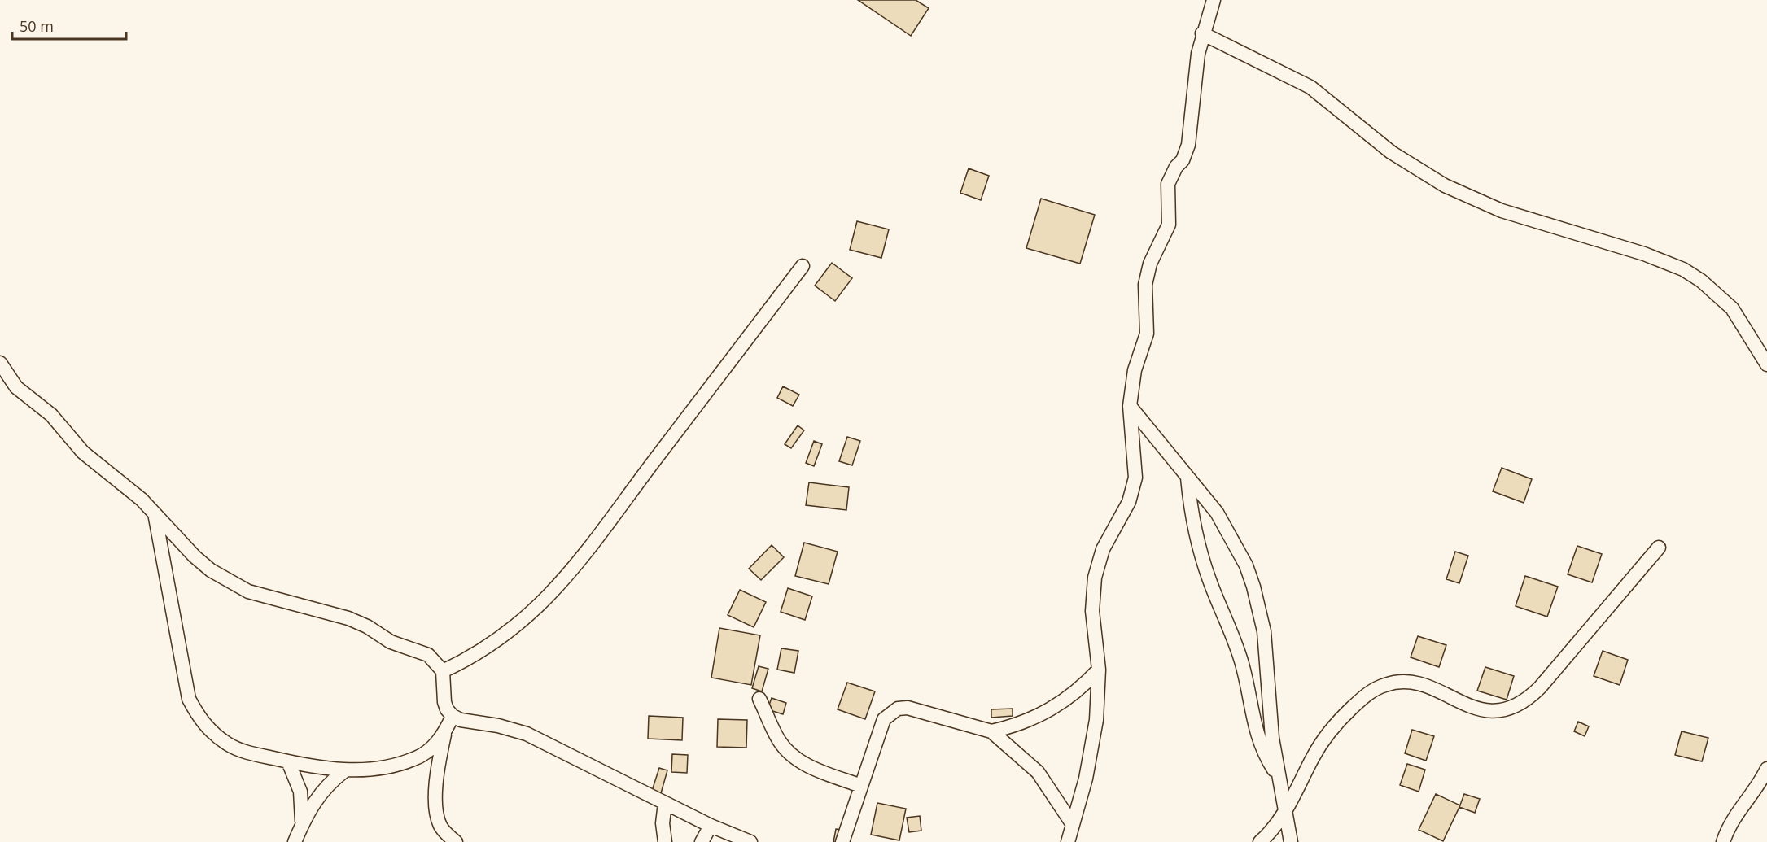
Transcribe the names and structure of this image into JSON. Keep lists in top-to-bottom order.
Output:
{
  "scale_bar": "50 m"
}
